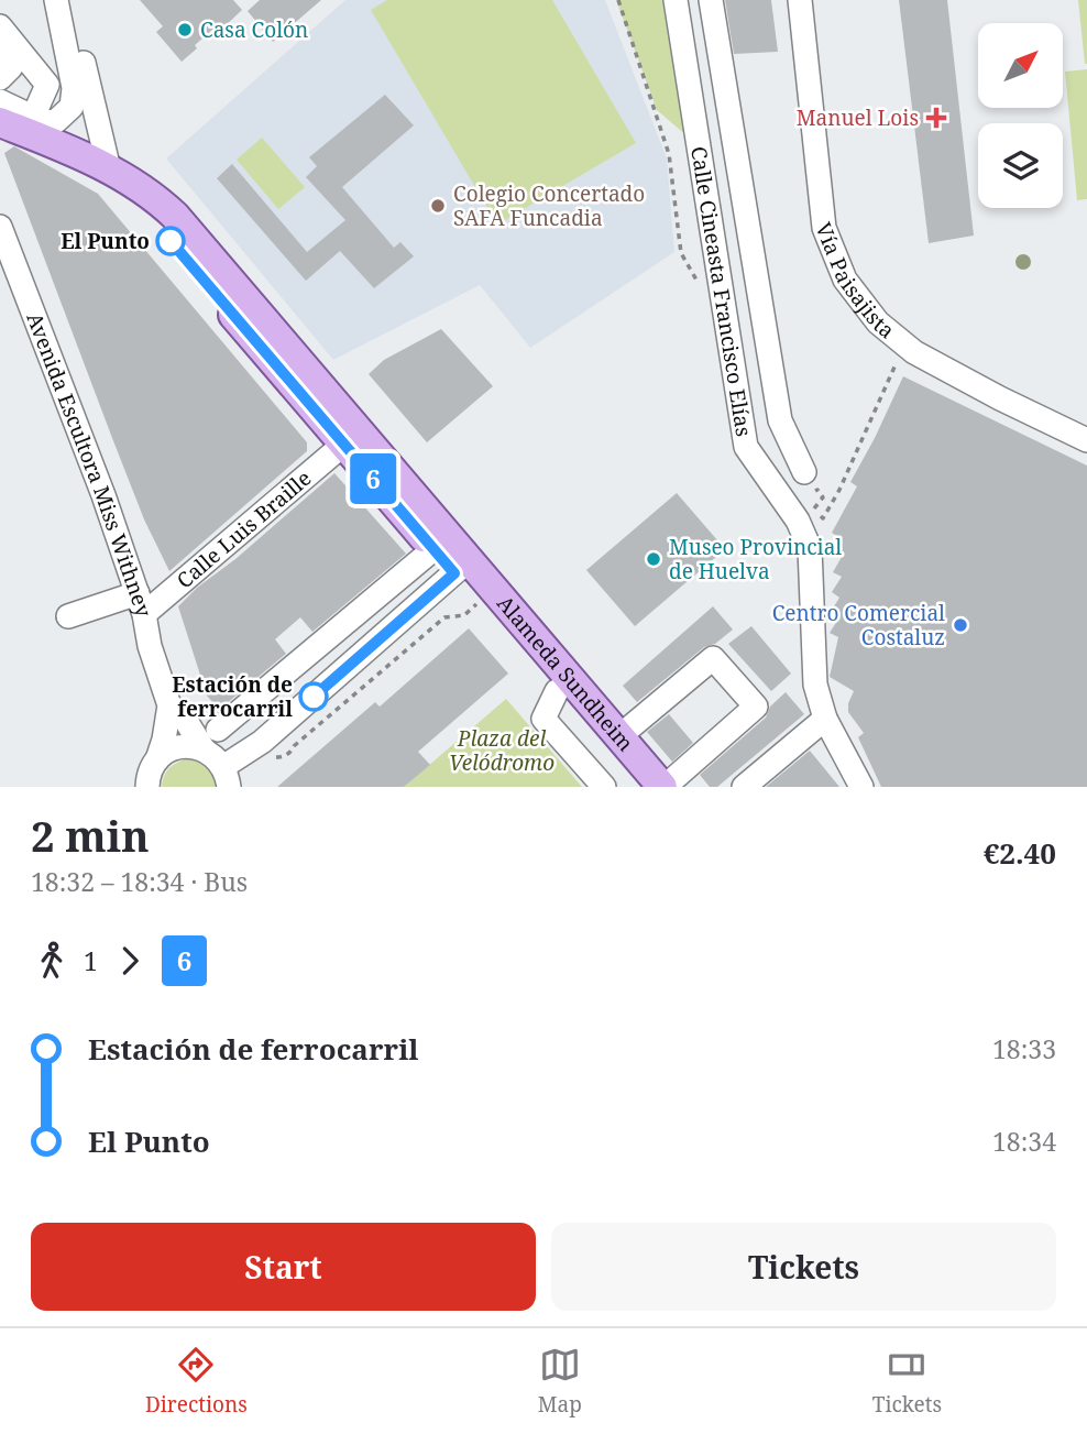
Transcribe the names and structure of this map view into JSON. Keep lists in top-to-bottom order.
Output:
{
  "streets": {
    "main road": ["Alameda Sundheim"],
    "street": [
      "Vía Paisajista",
      "Calle Cineasta Francisco Elías",
      "Avenida Escultora Miss Withney",
      "Calle Luis Braille"
    ]
  },
  "crossings": [
    ["Avenida Escultora Miss Withney", "Calle Luis Braille"],
    ["Calle Luis Braille", "Alameda Sundheim"]
  ],
  "parks": ["Plaza del Velódromo"],
  "places": {
    "other": [
      "Casa Colón",
      "Colegio Concertado SAFA Funcadia",
      "El Punto",
      "Museo Provincial de Huelva",
      "Centro Comercial Costaluz",
      "Estación de ferrocarril"
    ],
    "health": ["Manuel Lois"]
  },
  "lines": ["bus line 6"],
  "north": "top right",
  "page": {
    "on_map": "6",
    "heading": ["2 min", "18:32 – 18:34 · Bus", "€2.40"],
    "legs": ["1", "6"],
    "list": [
      {
        "name": "Estación de ferrocarril",
        "value": "18:33"
      },
      {
        "name": "El Punto",
        "value": "18:34"
      }
    ],
    "buttons": ["Start", "Tickets"],
    "tabs": ["Directions", "Map", "Tickets"]
  }
}
